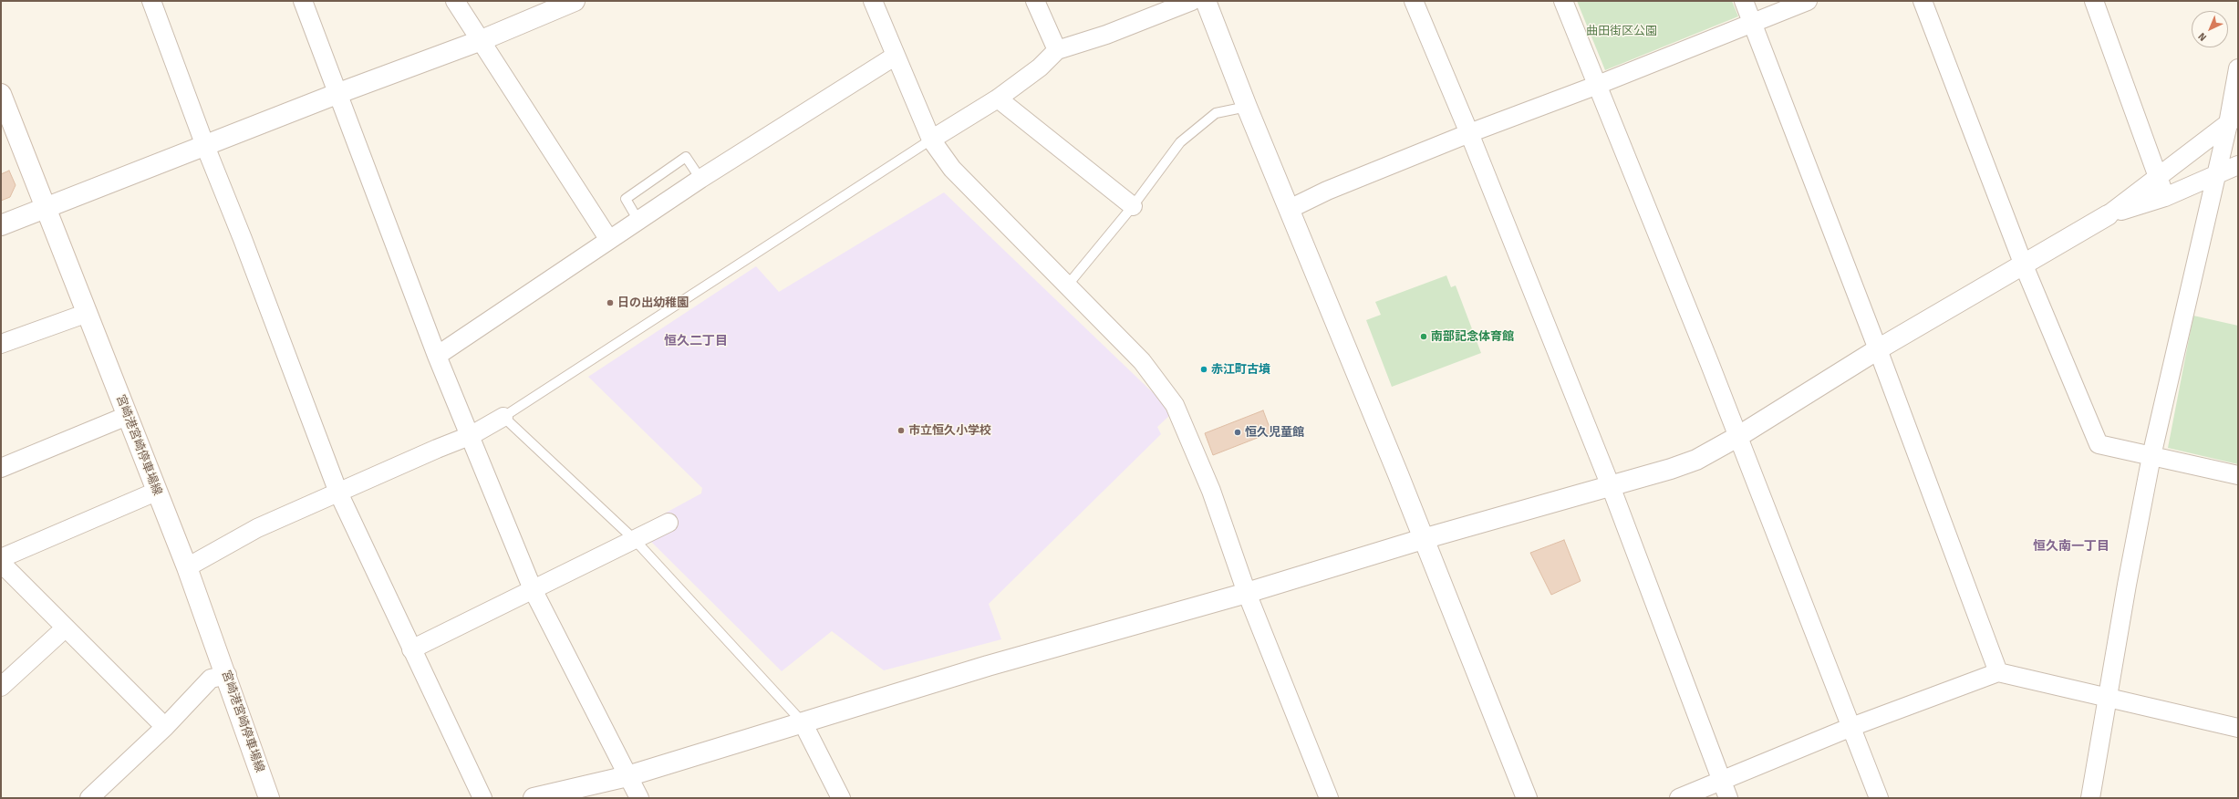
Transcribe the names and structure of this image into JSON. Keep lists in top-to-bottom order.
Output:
{
  "streets": {
    "street": ["宮崎港宮崎停車場線"]
  },
  "districts": ["恒久二丁目", "恒久南一丁目"],
  "parks": ["曲田街区公園"],
  "places": [
    "日の出幼稚園",
    "南部記念体育館",
    "赤江町古墳",
    "市立恒久小学校",
    "恒久児童館"
  ],
  "north": "bottom left"
}
